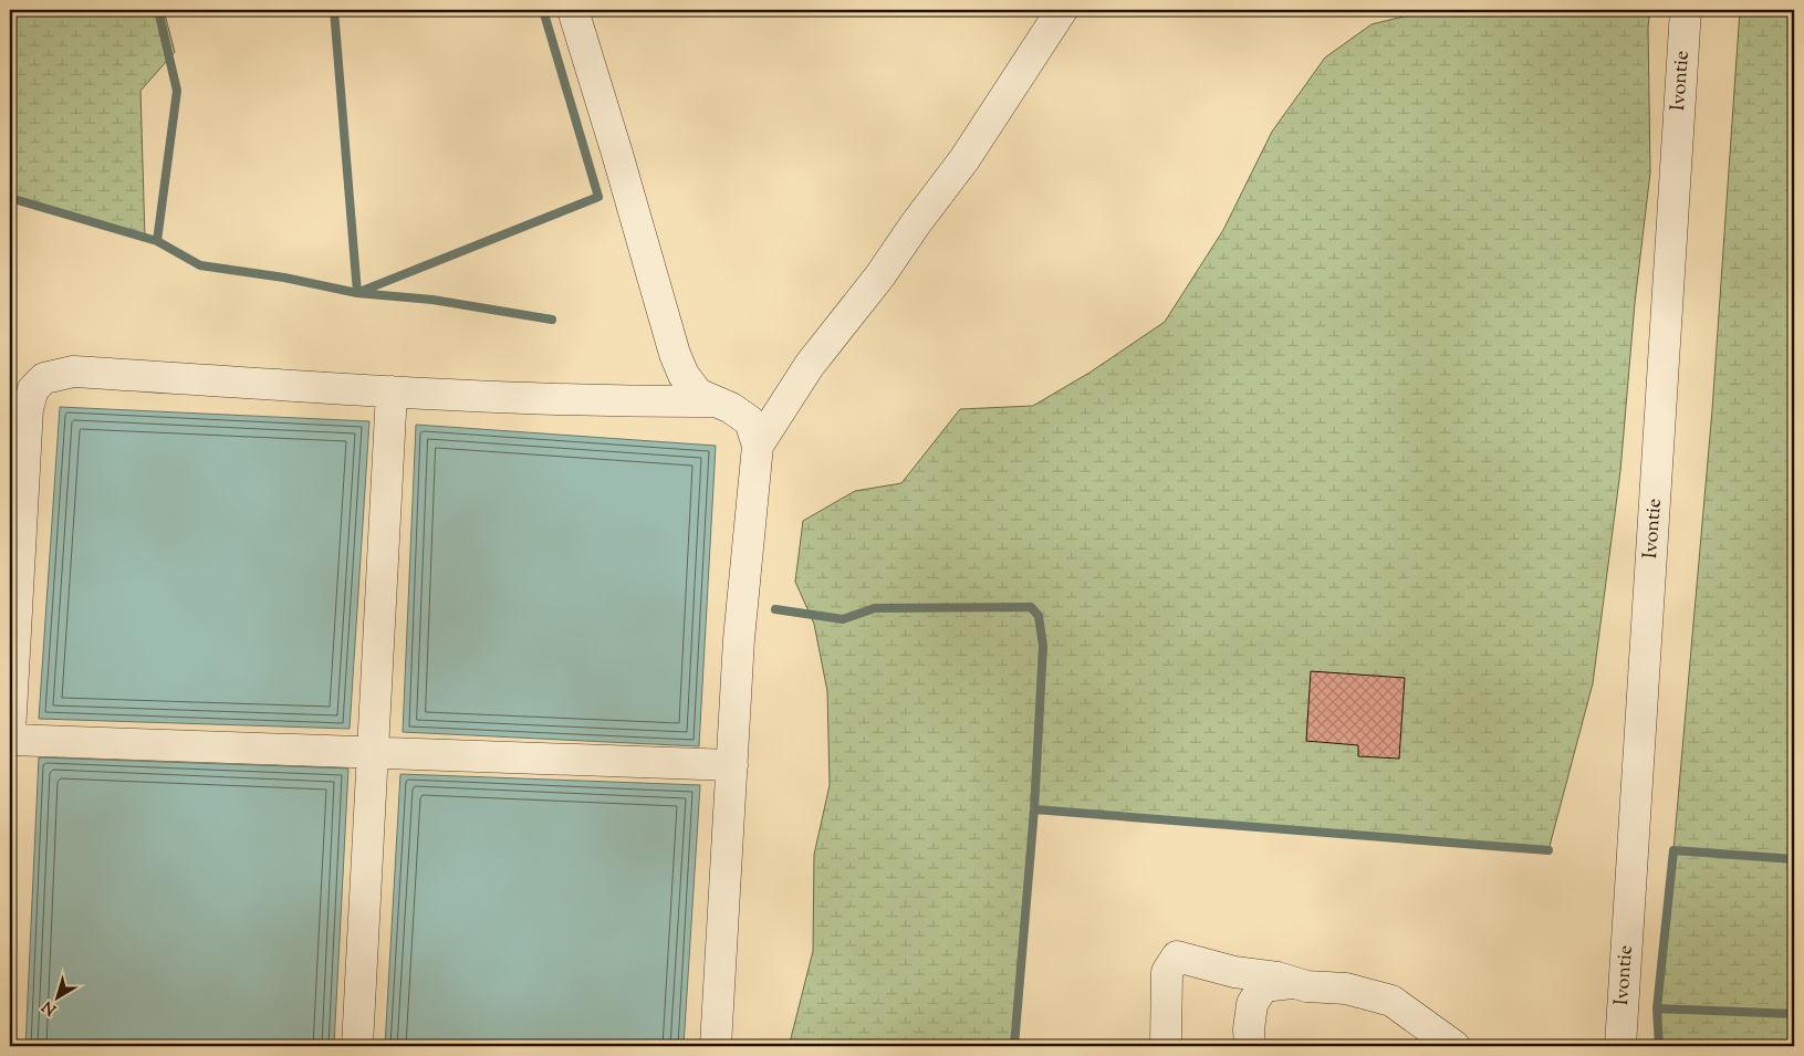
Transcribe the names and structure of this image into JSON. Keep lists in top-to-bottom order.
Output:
{
  "streets": {
    "street": ["Ivontie"]
  },
  "north": "bottom left"
}
